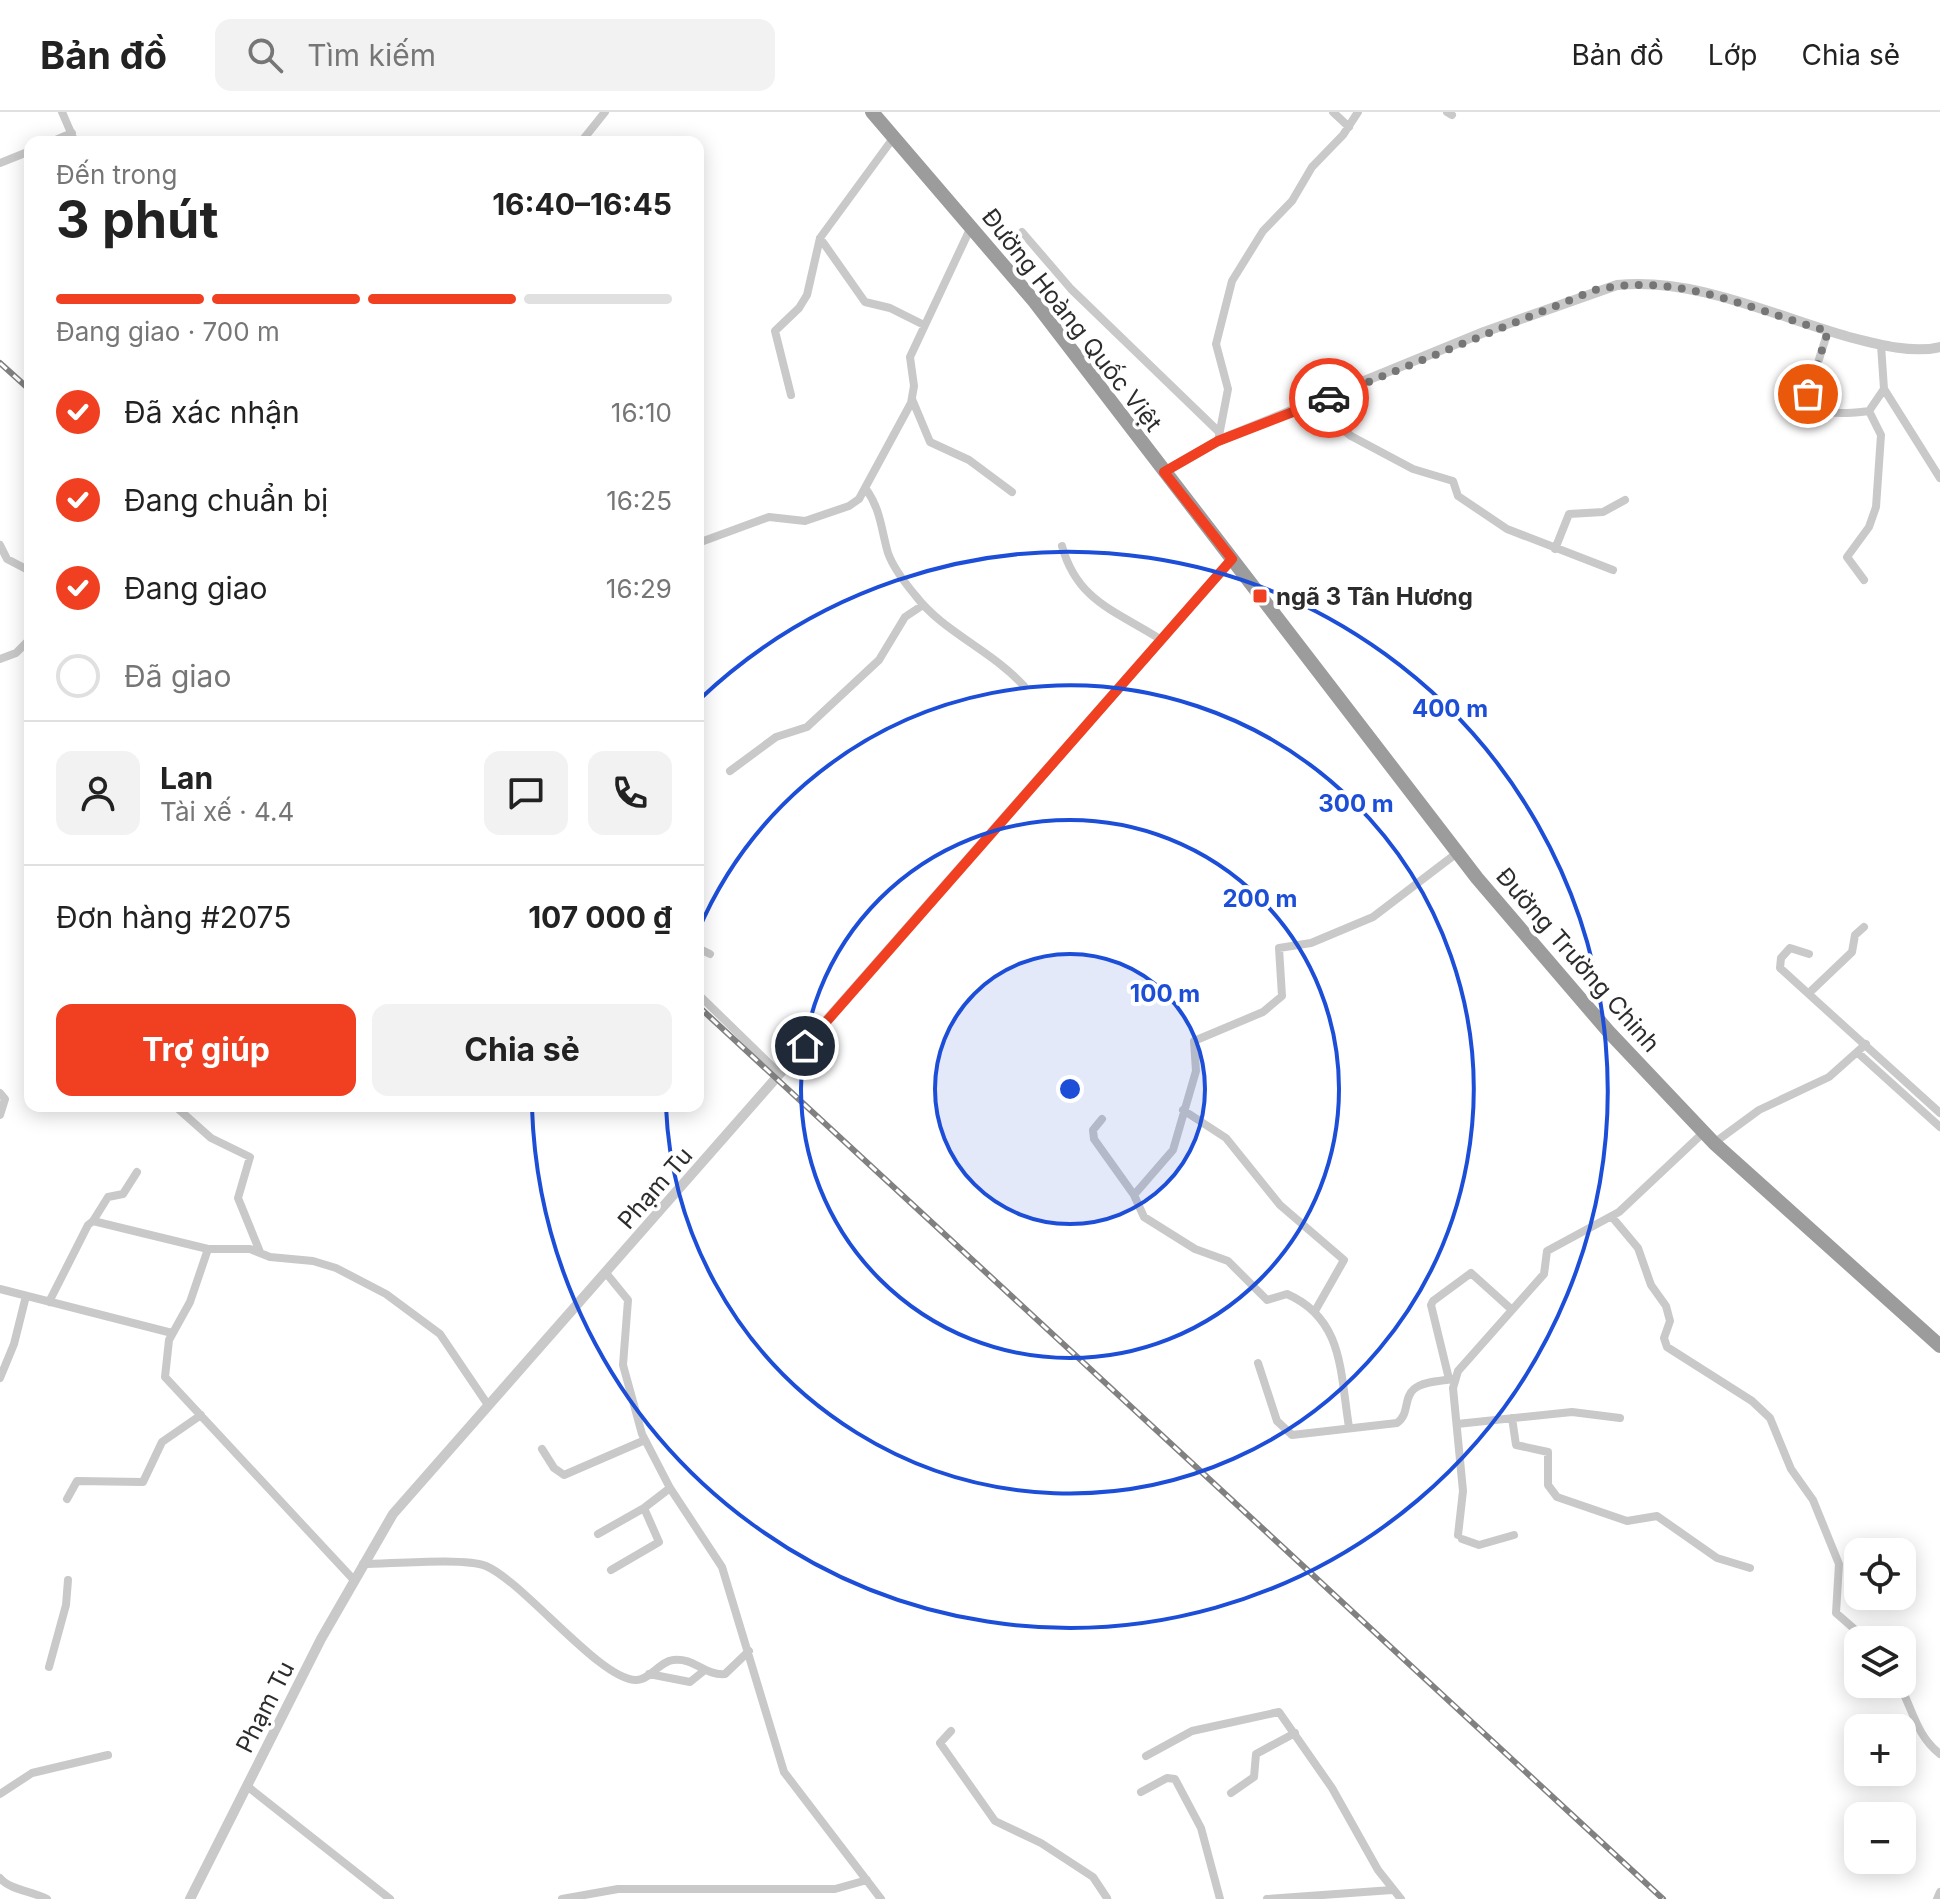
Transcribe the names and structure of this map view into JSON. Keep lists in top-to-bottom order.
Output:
{
  "streets": {
    "highway": ["Đường Hoàng Quốc Việt", "Đường Trường Chinh"],
    "street": ["Phạm Tu"]
  },
  "crossings": [
    ["Đường Hoàng Quốc Việt", "Đường Trường Chinh"],
    ["Đường Hoàng Quốc Việt", "Phạm Tu"],
    ["Đường Trường Chinh", "Phạm Tu"]
  ],
  "places": {
    "transit": ["ngã 3 Tân Hương"]
  },
  "page": {
    "header": "Bản đồ",
    "search": "Tìm kiếm",
    "nav": ["Bản đồ", "Lớp", "Chia sẻ"],
    "heading": ["3 phút", "Đến trong", "16:40–16:45"],
    "panel": [
      "Lan",
      "Tài xế · 4.4",
      "Đơn hàng #2075",
      "107 000 ₫"
    ],
    "bar": "Đang giao · 700 m",
    "list": [
      ["Đã xác nhận", "16:10"],
      ["Đang chuẩn bị", "16:25"],
      ["Đang giao", "16:29"],
      "Đã giao"
    ],
    "buttons": ["Trợ giúp", "Chia sẻ"],
    "map_buttons": ["+", "−"]
  },
  "rings": [
    "400 m",
    "300 m",
    "200 m",
    "100 m"
  ]
}
